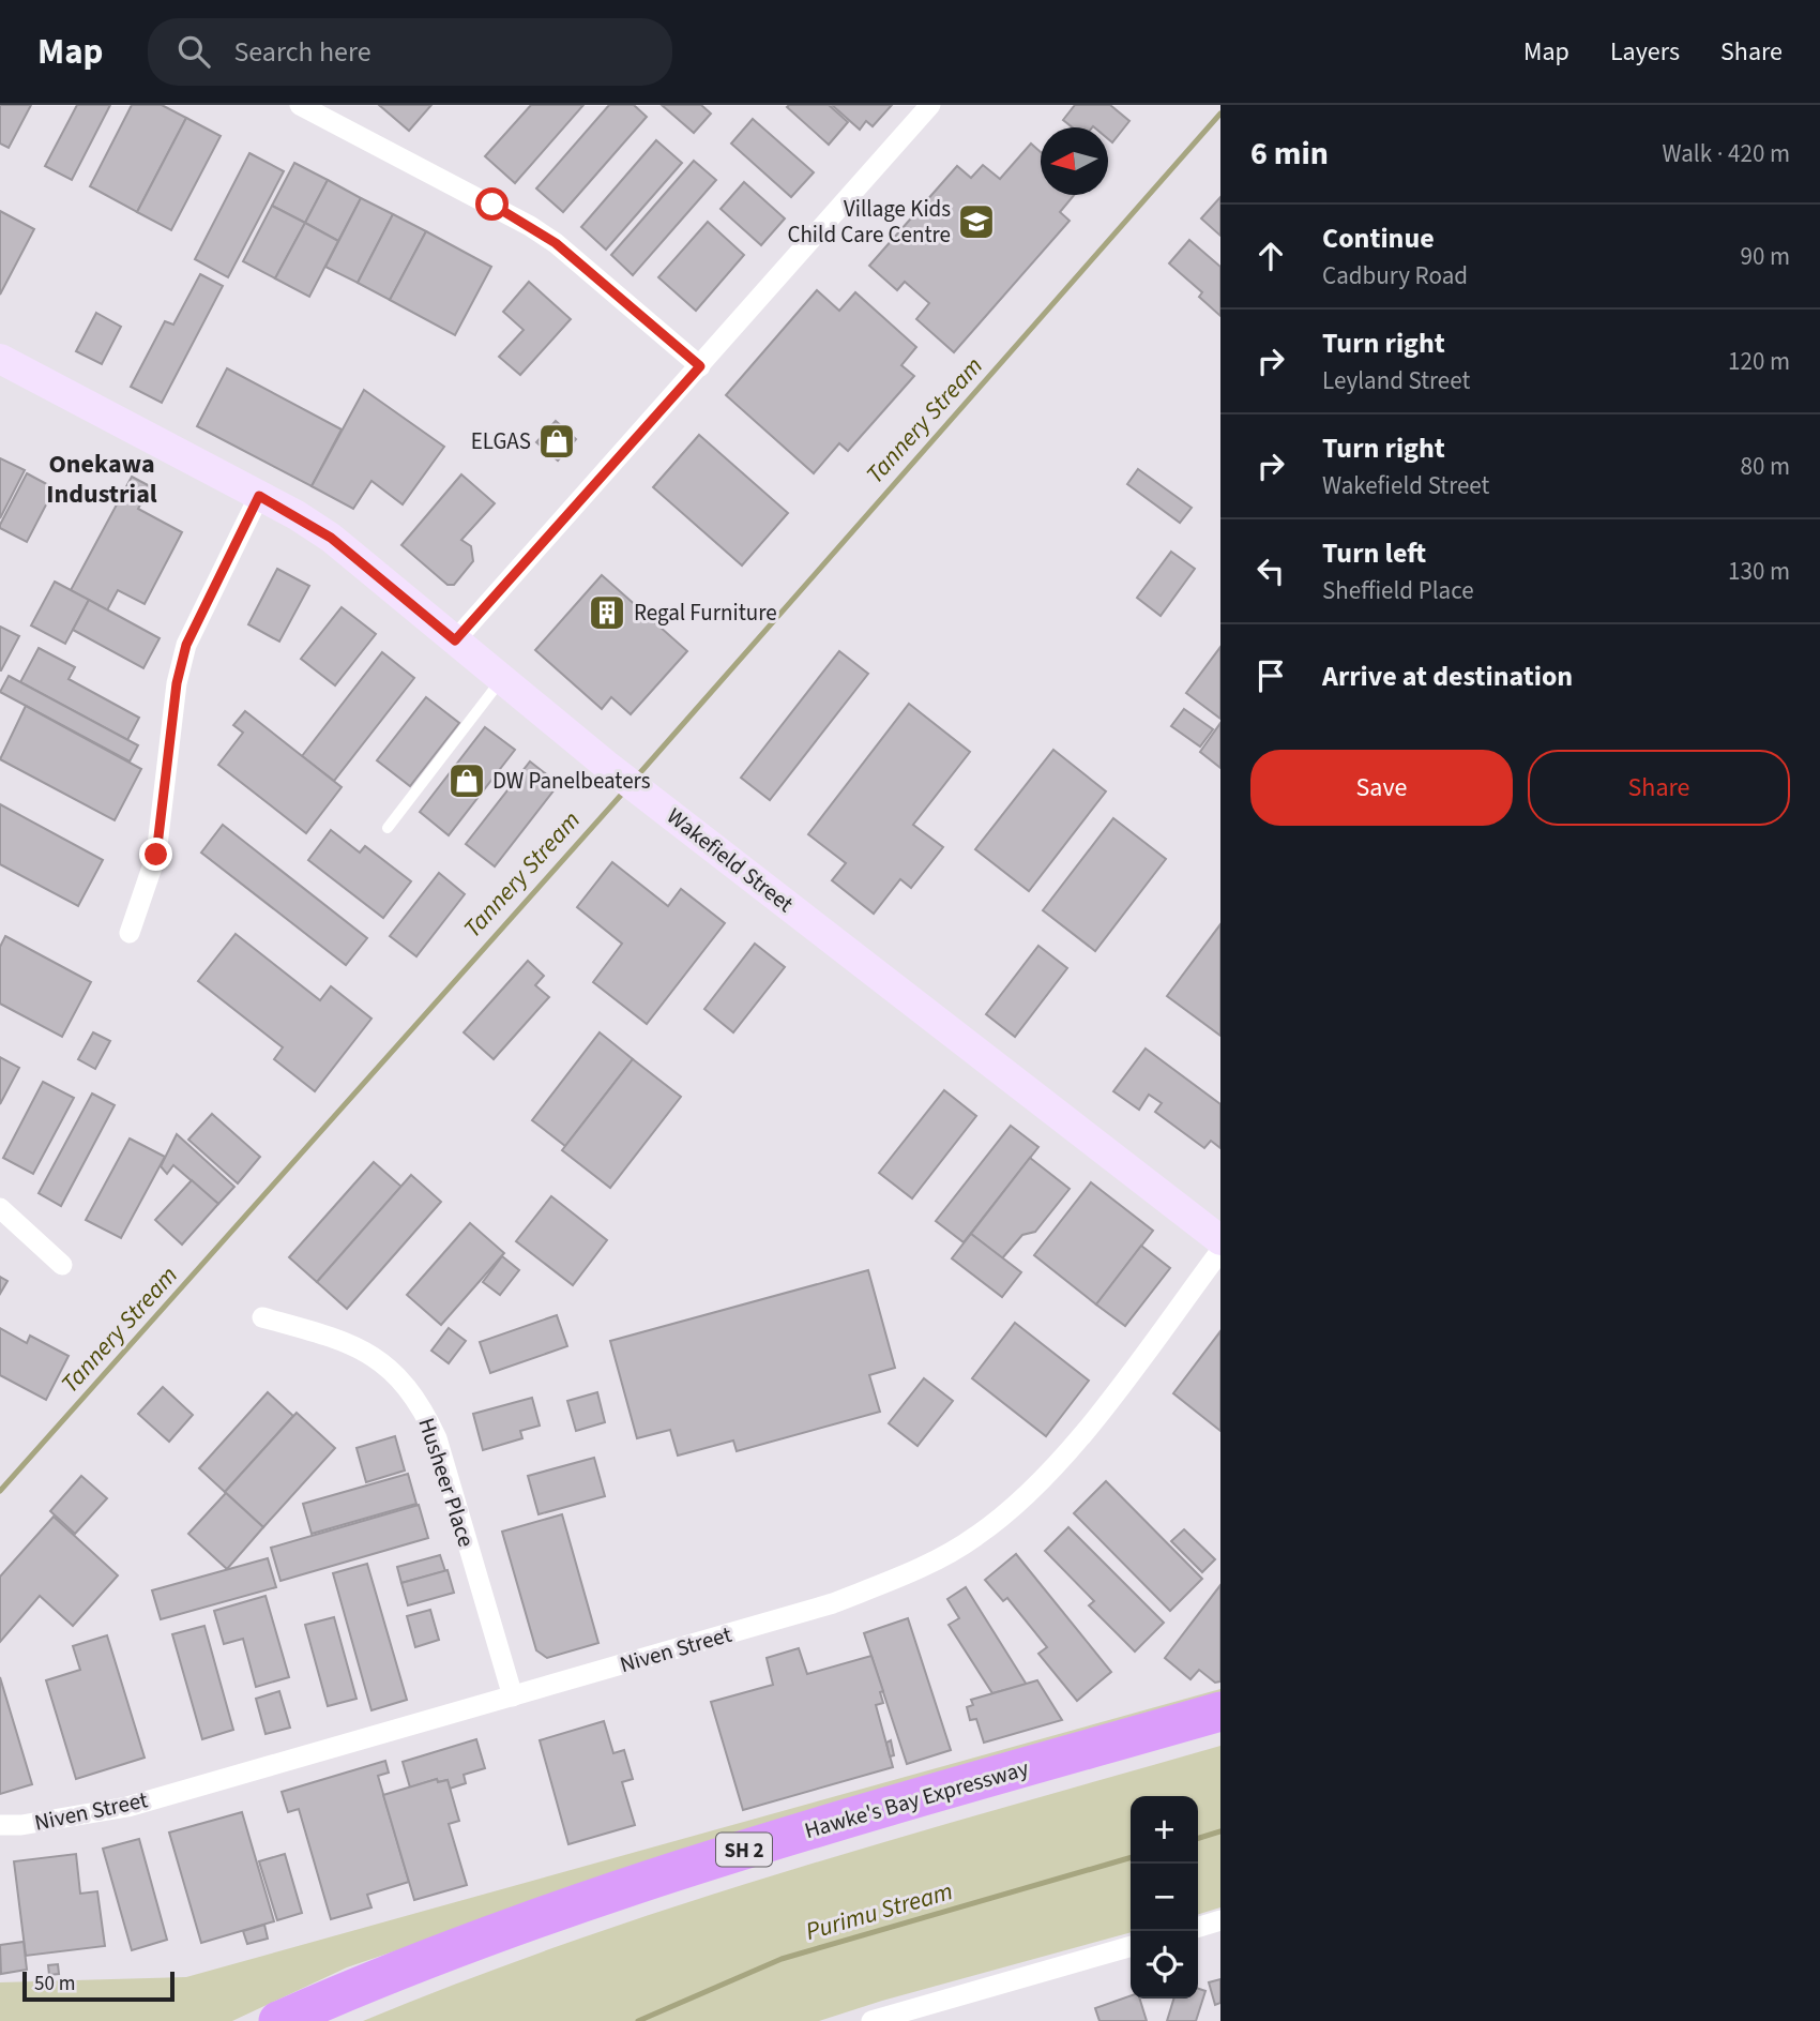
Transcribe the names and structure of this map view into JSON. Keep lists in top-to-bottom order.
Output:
{
  "streets": {
    "highway": ["Hawke's Bay Expressway", "SH 2"],
    "street": ["Wakefield Street", "Husheer Place", "Niven Street"]
  },
  "crossings": [
    ["Husheer Place", "Niven Street"]
  ],
  "districts": ["Onekawa Industrial"],
  "water": ["Tannery Stream", "Purimu Stream"],
  "places": {
    "school or university": ["Village Kids Child Care Centre"],
    "shop": ["ELGAS", "DW Panelbeaters"],
    "building": ["Regal Furniture"]
  },
  "scale_bar": "50 m",
  "north": "left",
  "page": {
    "header": "Map",
    "search": "Search here",
    "nav": ["Map", "Layers", "Share"],
    "heading": ["6 min", "Walk · 420 m"],
    "list": [
      ["Continue", "Cadbury Road", "90 m"],
      ["Turn right", "Leyland Street", "120 m"],
      ["Turn right", "Wakefield Street", "80 m"],
      ["Turn left", "Sheffield Place", "130 m"],
      "Arrive at destination"
    ],
    "buttons": ["Save", "Share"],
    "map_buttons": ["+", "−"],
    "scale": "50 m"
  }
}
